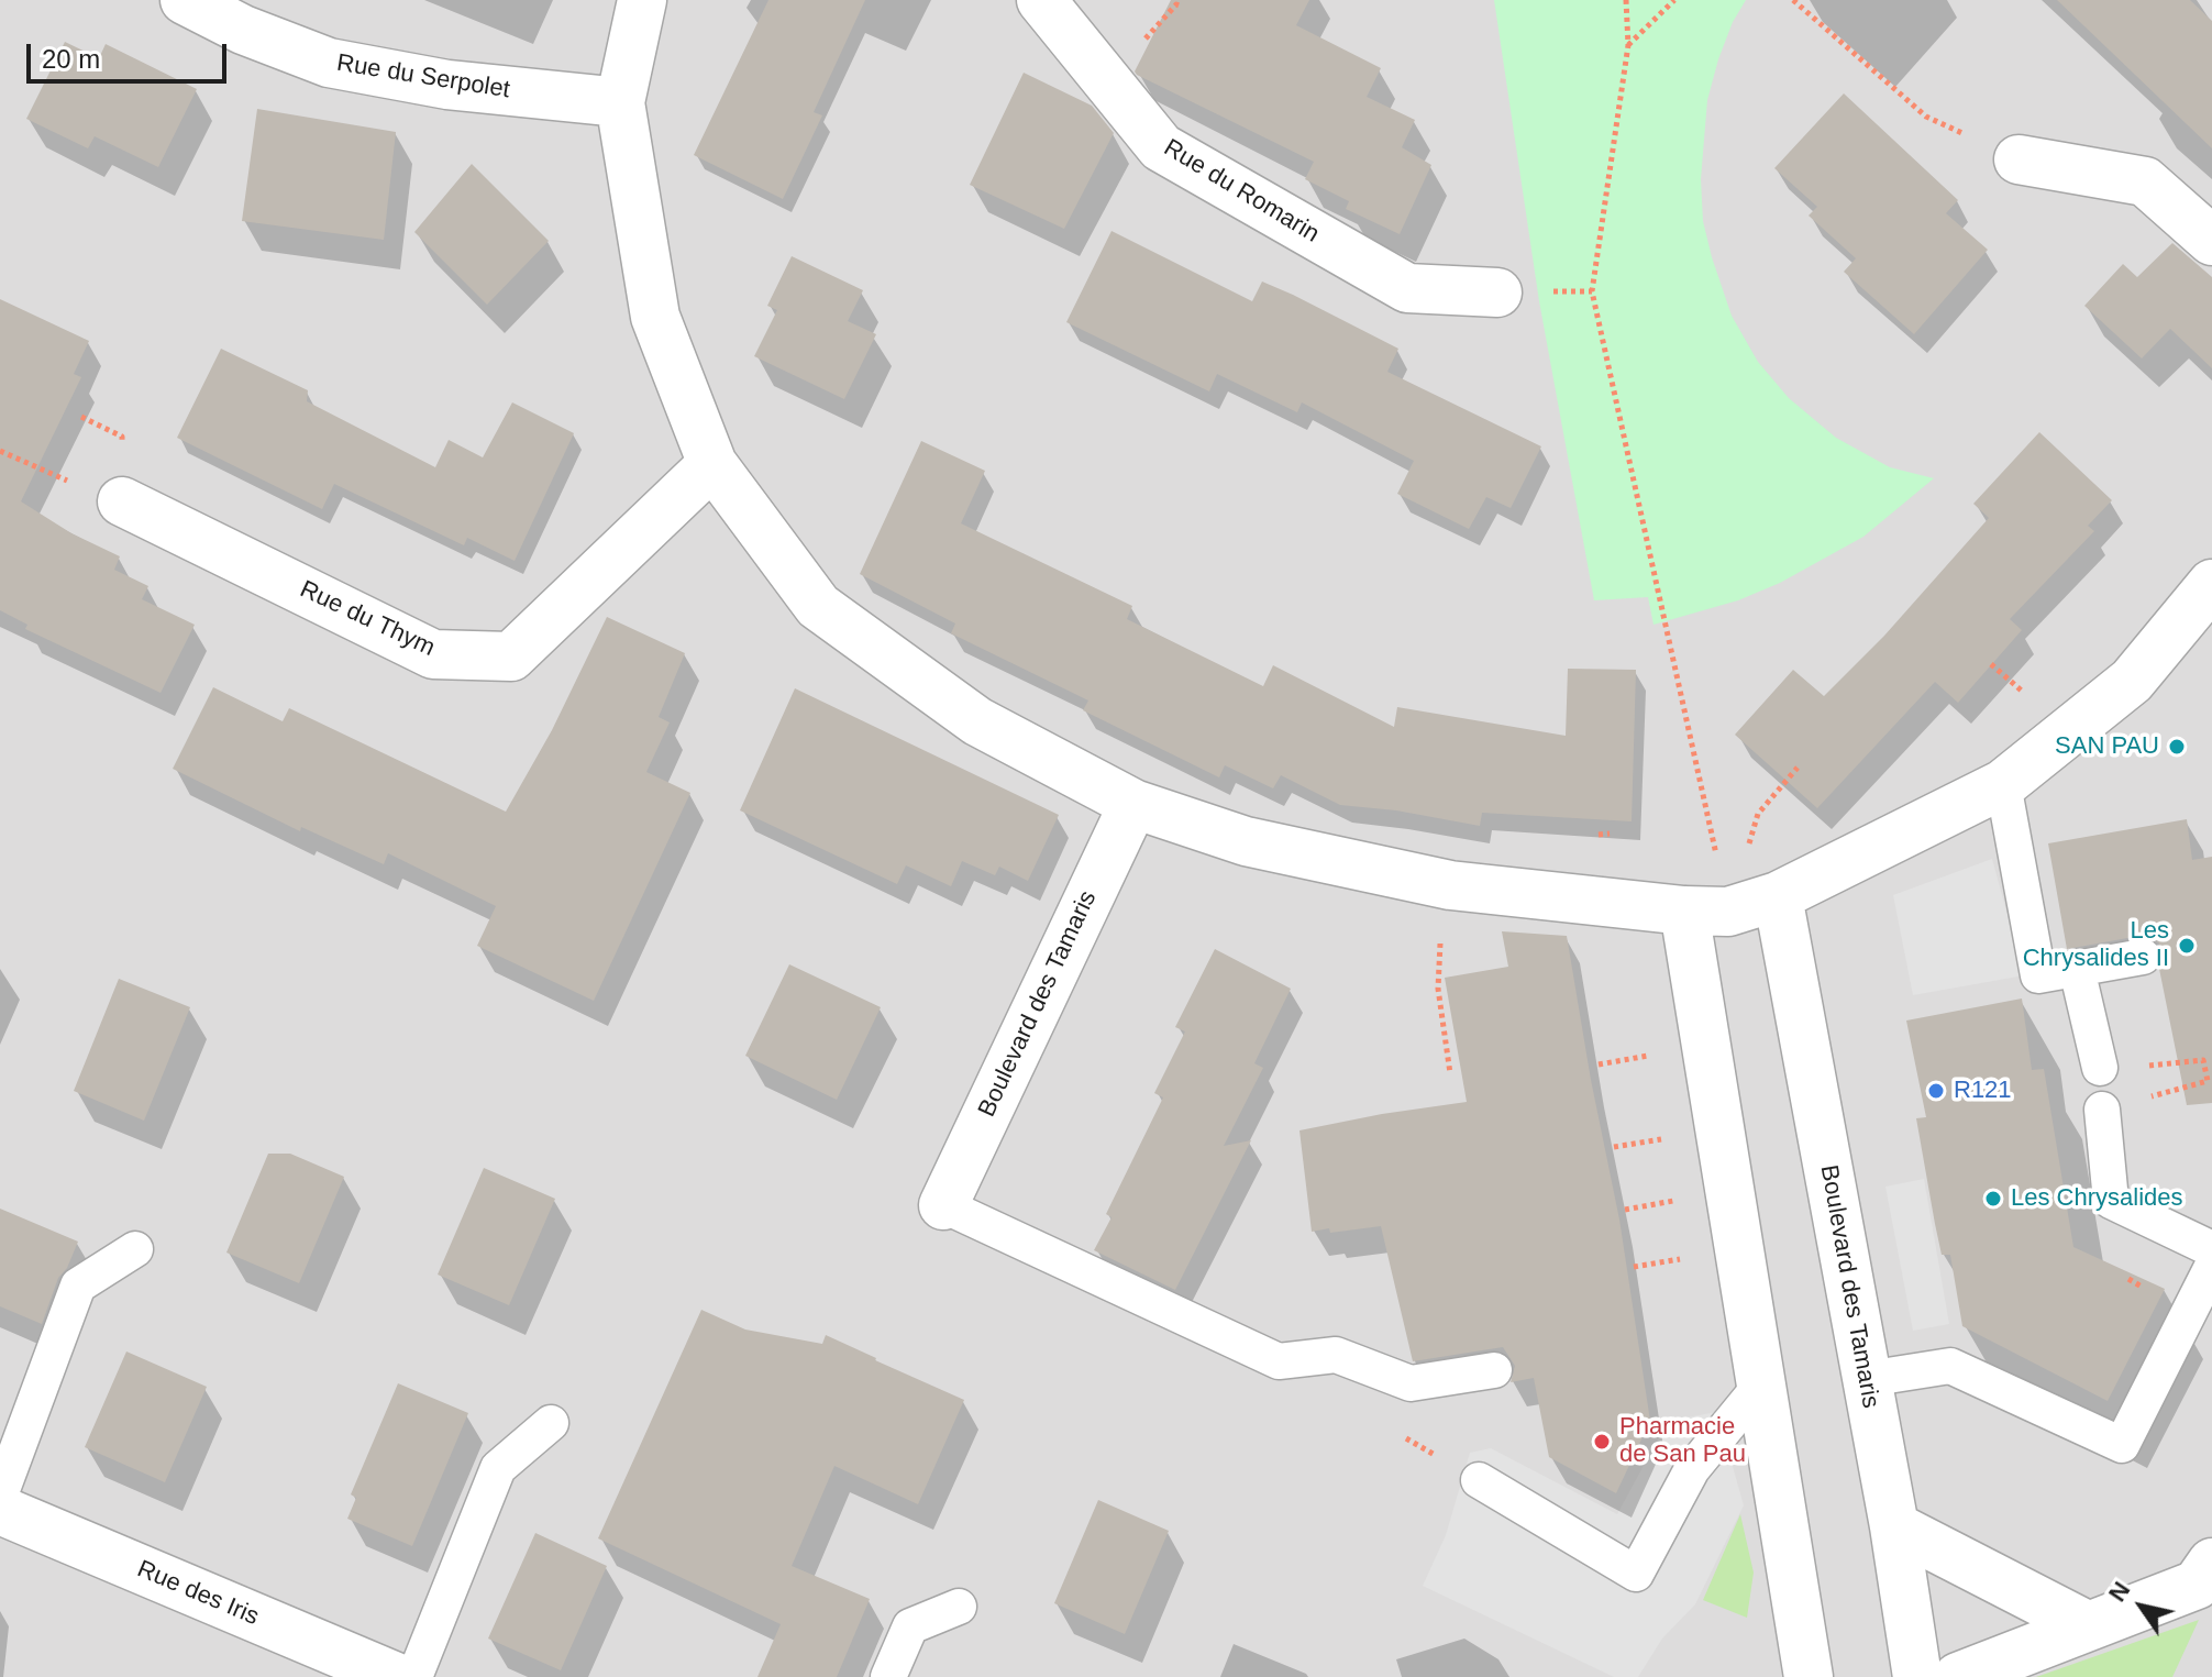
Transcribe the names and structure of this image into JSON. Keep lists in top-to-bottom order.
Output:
{
  "streets": {
    "street": [
      "Rue du Serpolet",
      "Rue du Romarin",
      "Rue du Thym",
      "Boulevard des Tamaris",
      "Rue des Iris"
    ]
  },
  "places": [
    "SAN PAU",
    "Les Chrysalides II",
    "R121",
    "Les Chrysalides",
    "Pharmacie de San Pau"
  ],
  "scale_bar": "20 m",
  "north": "top left"
}
